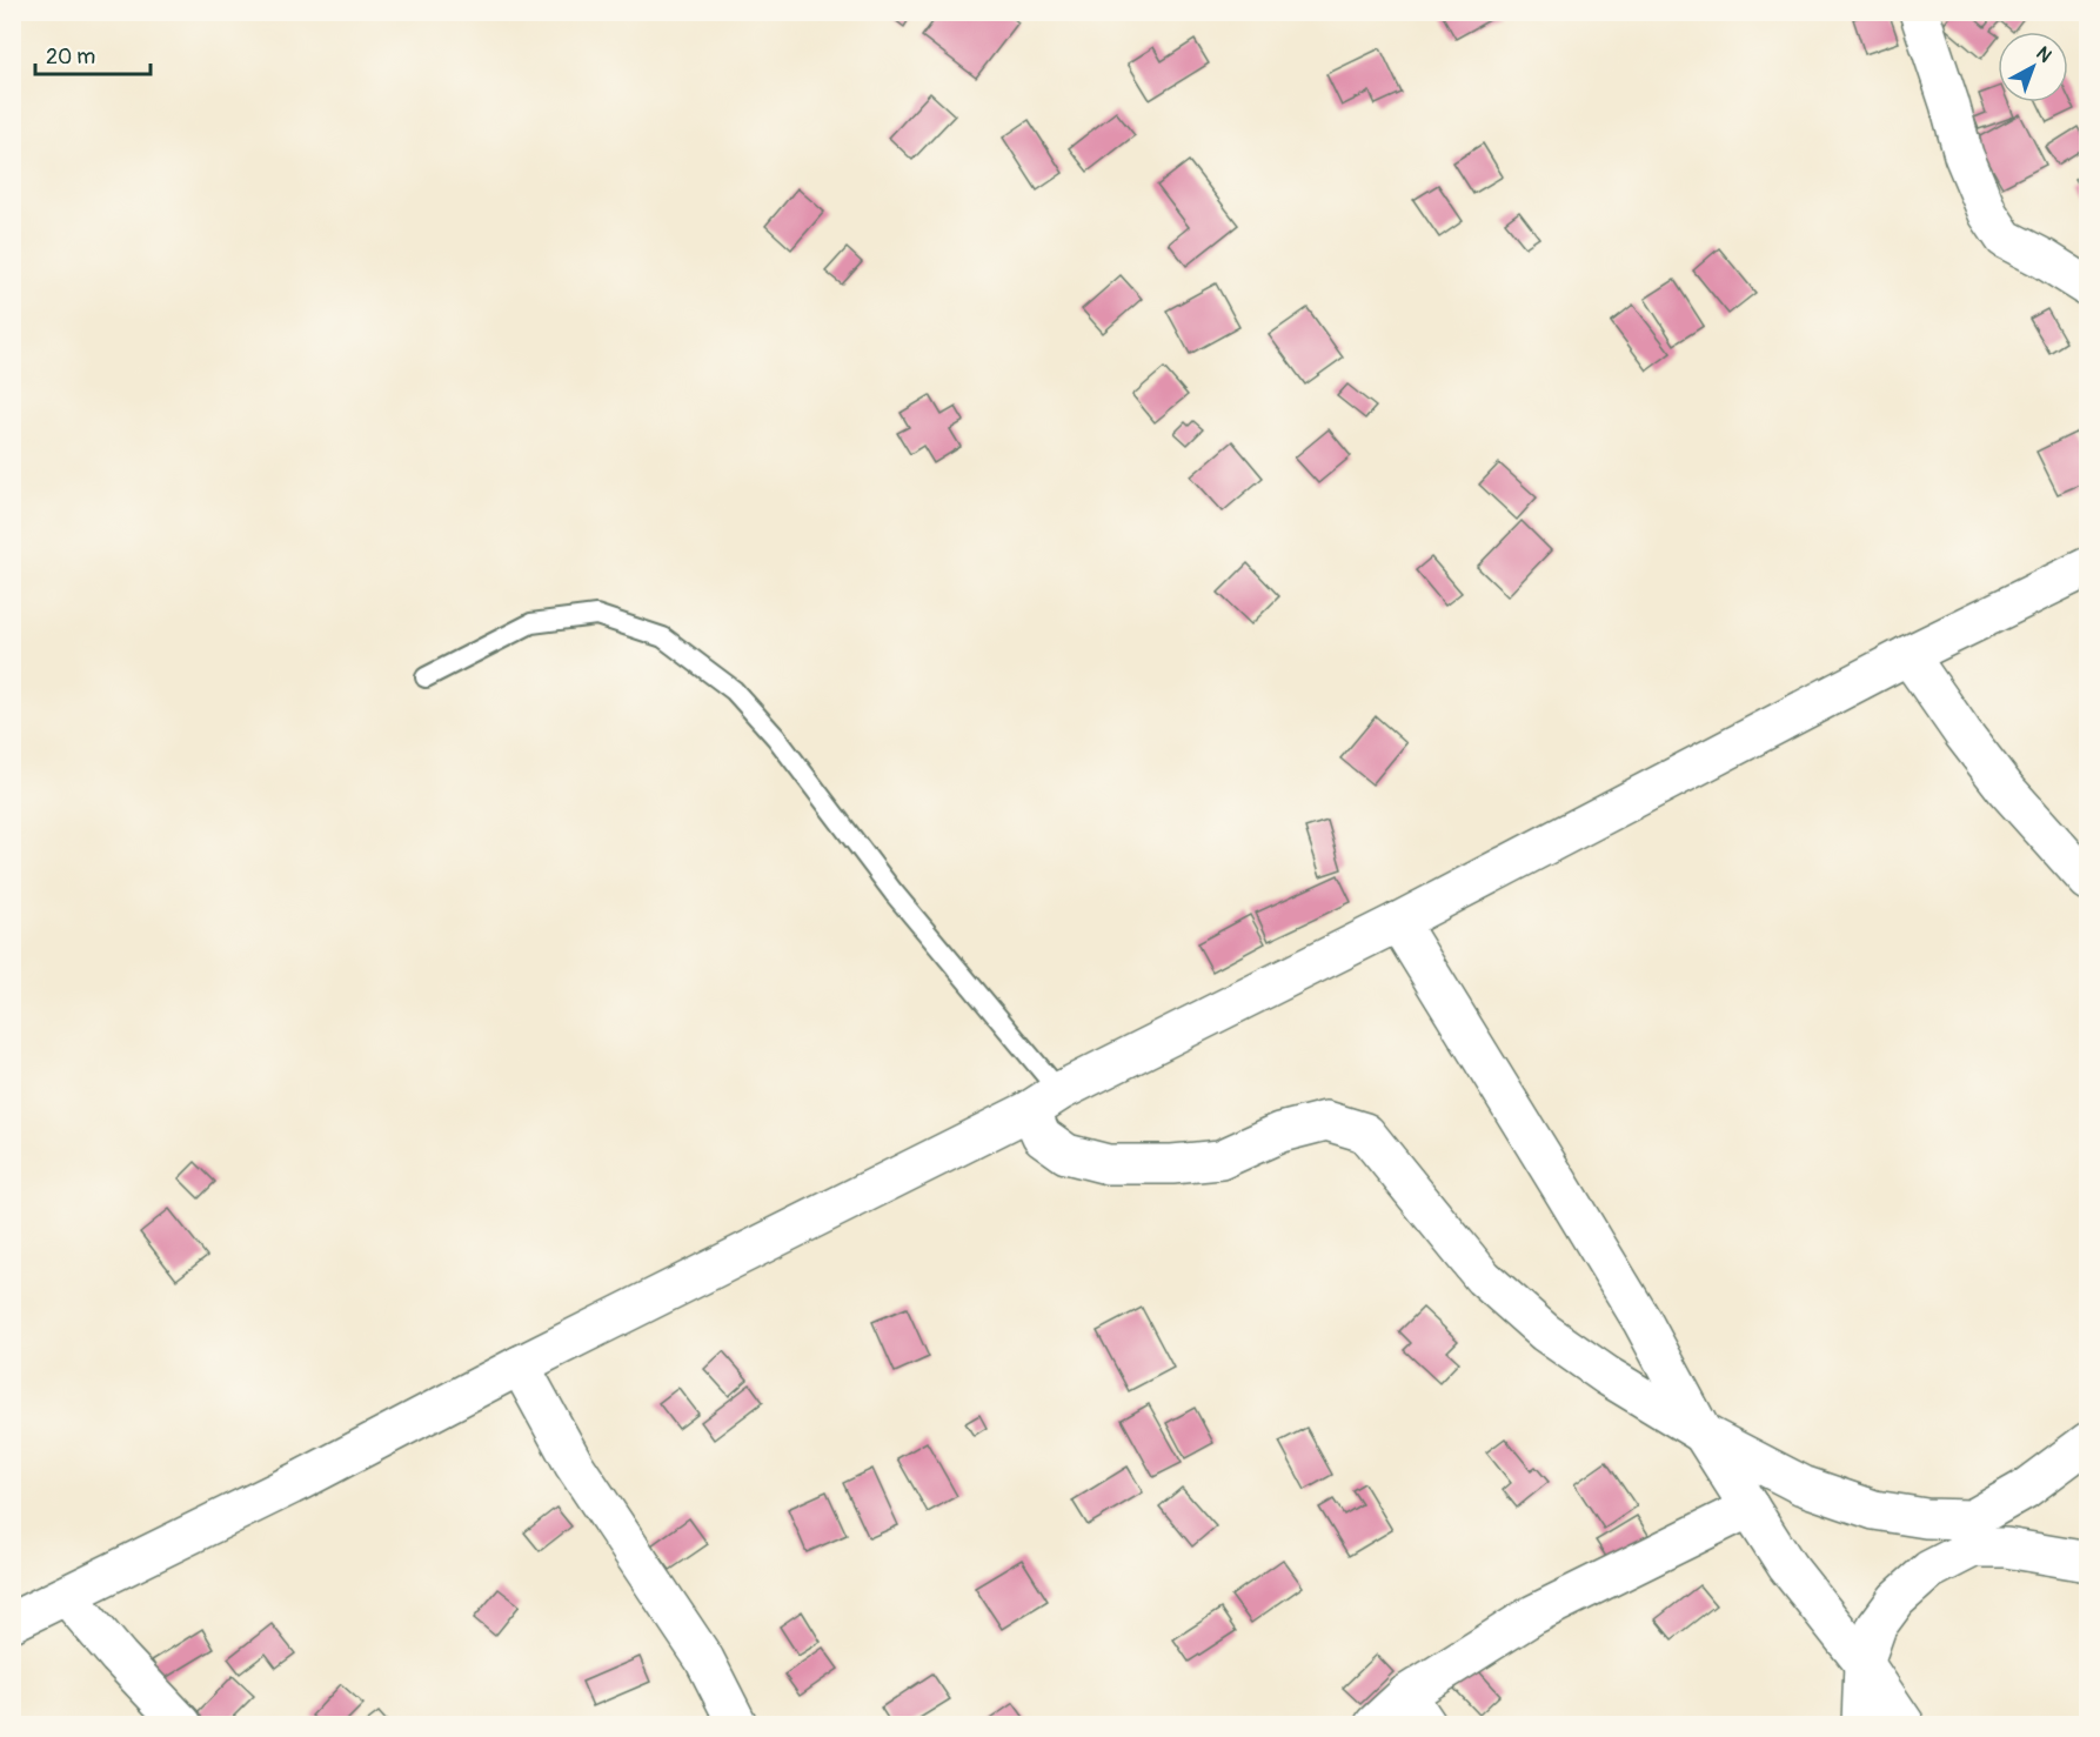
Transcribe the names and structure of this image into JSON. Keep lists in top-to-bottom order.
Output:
{
  "scale_bar": "20 m",
  "north": "top right"
}
